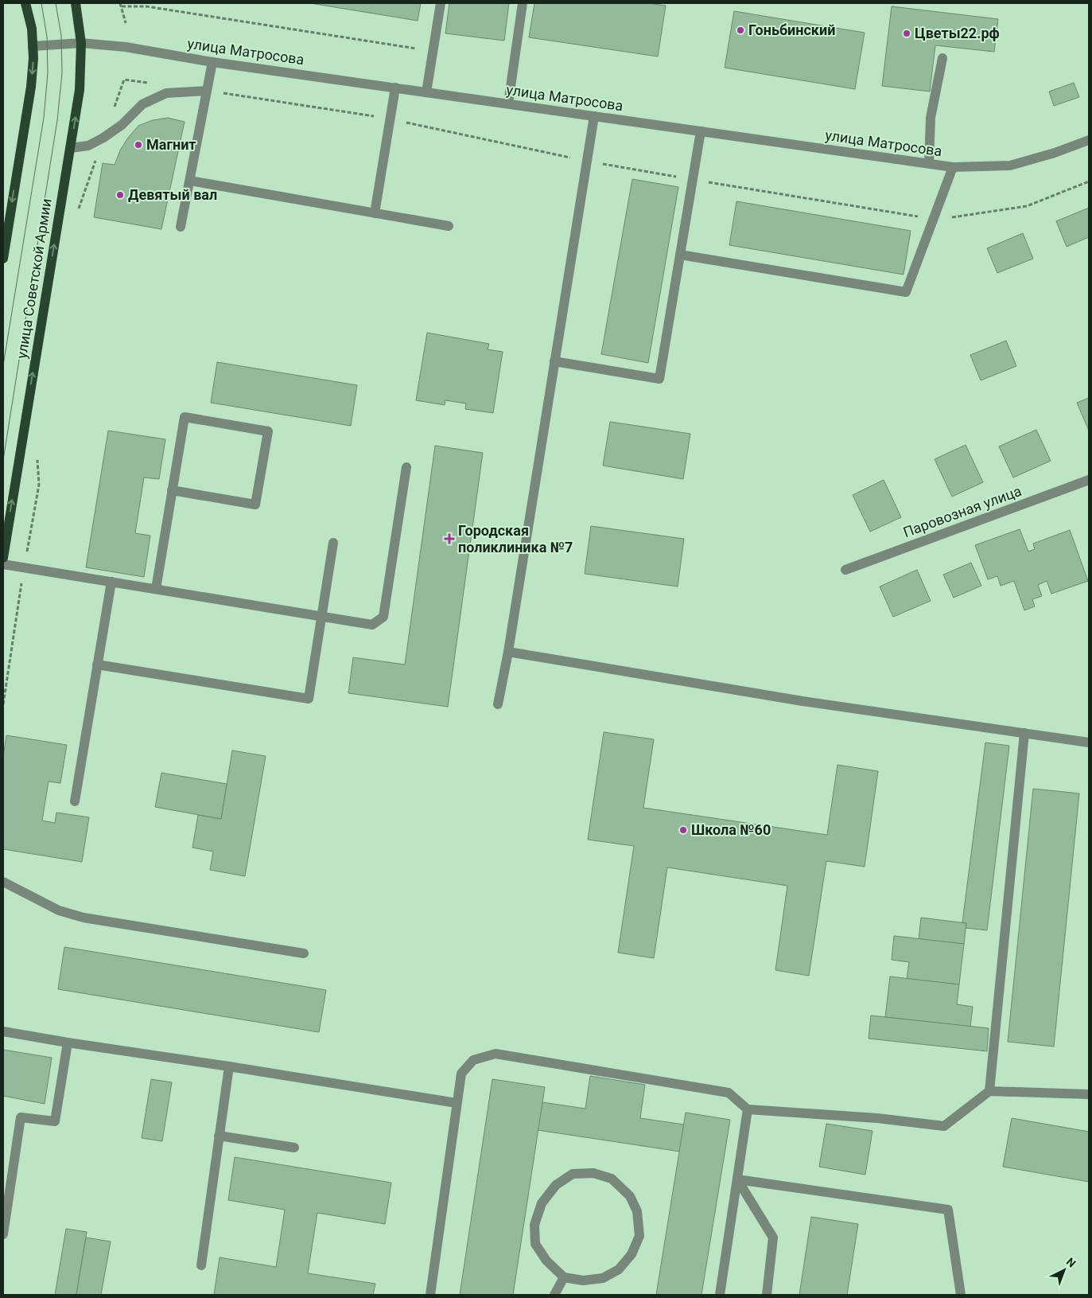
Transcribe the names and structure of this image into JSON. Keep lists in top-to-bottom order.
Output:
{
  "streets": {
    "main road": ["улица Советской Армии"],
    "street": ["улица Матросова", "Паровозная улица"]
  },
  "crossings": [
    ["улица Матросова", "улица Советской Армии"]
  ],
  "places": {
    "other": [
      "Гоньбинский",
      "Цветы22.рф",
      "Магнит",
      "Девятый вал",
      "Школа №60"
    ],
    "health": ["Городская поликлиника №7"]
  },
  "north": "top right"
}
